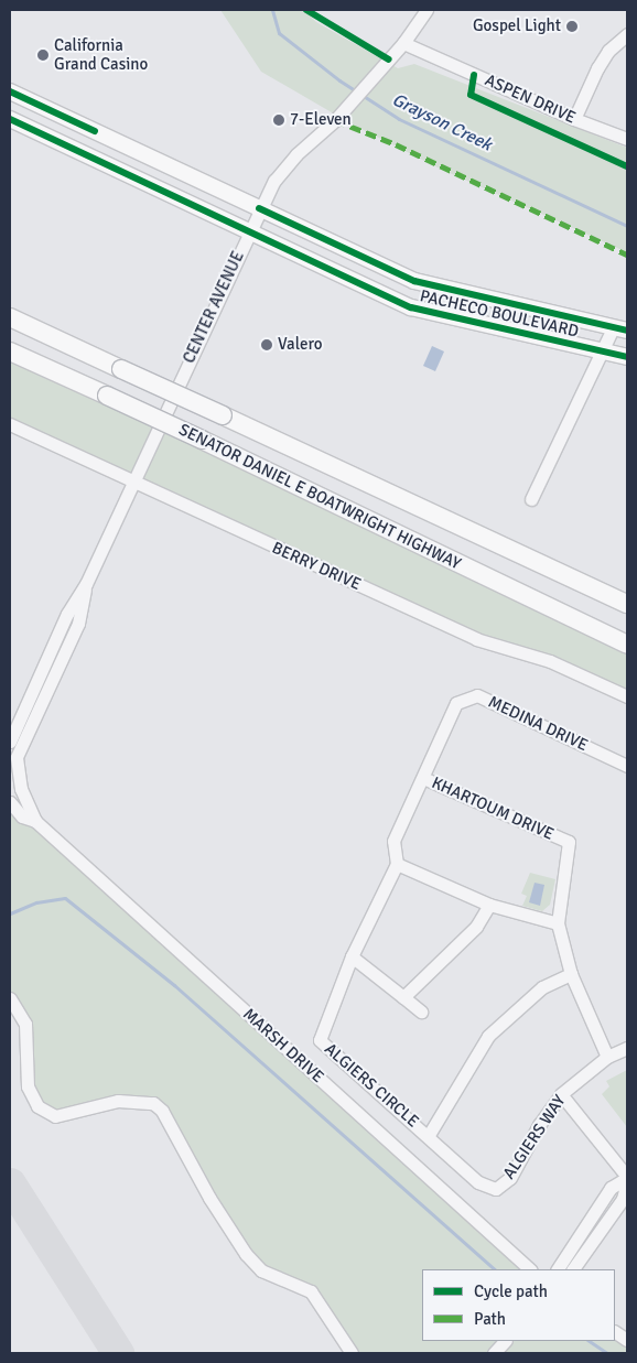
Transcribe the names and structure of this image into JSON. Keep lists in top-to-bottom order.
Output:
{
  "streets": {
    "highway": ["SENATOR DANIEL E BOATWRIGHT HIGHWAY"],
    "main road": ["PACHECO BOULEVARD"],
    "street": [
      "ASPEN DRIVE",
      "CENTER AVENUE",
      "BERRY DRIVE",
      "MEDINA DRIVE",
      "KHARTOUM DRIVE",
      "MARSH DRIVE",
      "ALGIERS CIRCLE",
      "ALGIERS WAY"
    ]
  },
  "crossings": [
    ["ASPEN DRIVE", "CENTER AVENUE"],
    ["CENTER AVENUE", "PACHECO BOULEVARD"],
    ["CENTER AVENUE", "BERRY DRIVE"],
    ["CENTER AVENUE", "MARSH DRIVE"],
    ["MEDINA DRIVE", "KHARTOUM DRIVE"],
    ["MEDINA DRIVE", "ALGIERS CIRCLE"],
    ["KHARTOUM DRIVE", "ALGIERS WAY"],
    ["ALGIERS CIRCLE", "ALGIERS WAY"]
  ],
  "water": ["Grayson Creek"],
  "places": [
    "Gospel Light",
    "California Grand Casino",
    "7-Eleven",
    "Valero"
  ],
  "legend": ["Cycle path", "Path"]
}
